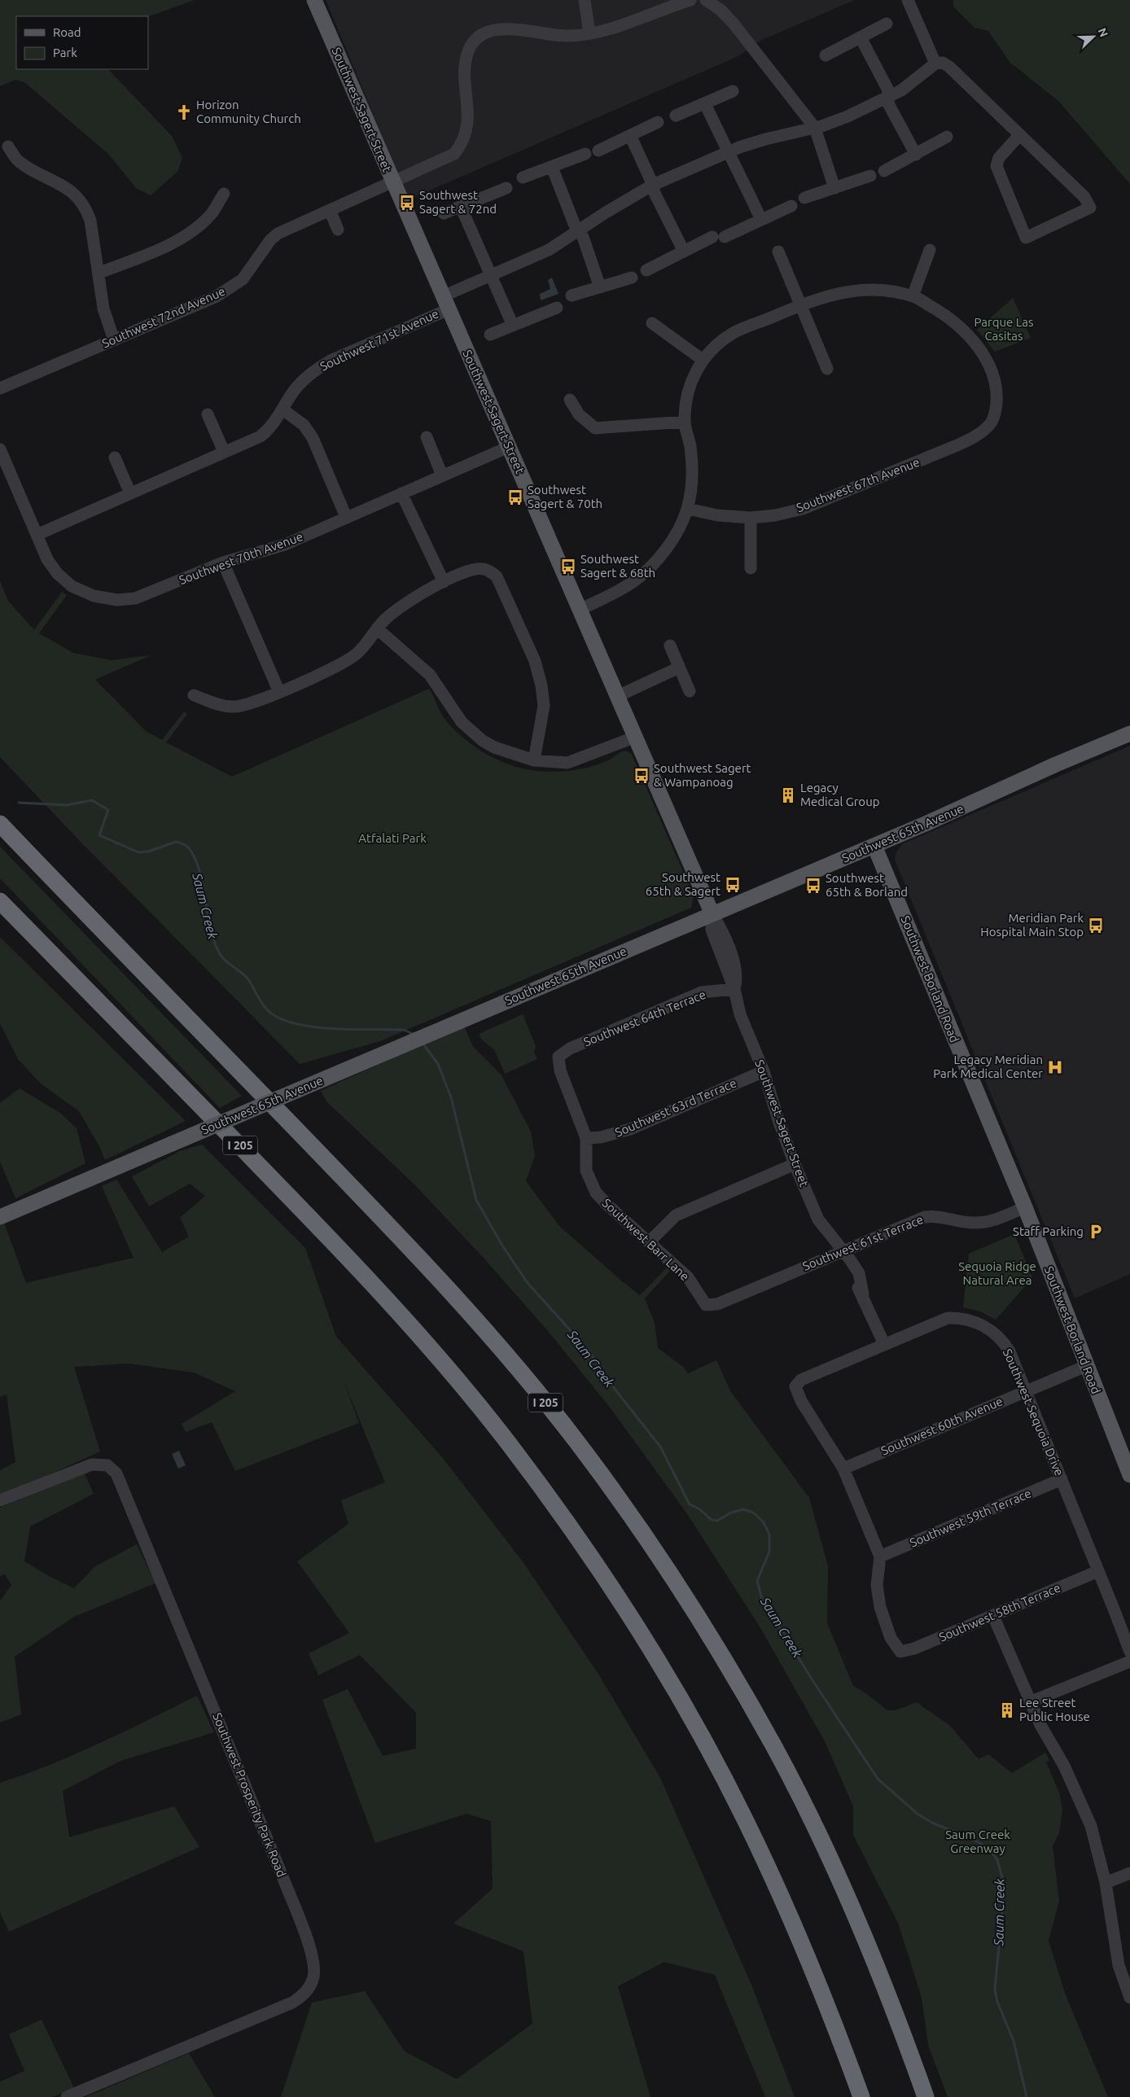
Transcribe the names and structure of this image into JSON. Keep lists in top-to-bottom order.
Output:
{
  "streets": {
    "highway": ["I 205"],
    "main road": ["Southwest Sagert Street", "Southwest 65th Avenue", "Southwest Borland Road"],
    "street": [
      "Southwest 72nd Avenue",
      "Southwest 71st Avenue",
      "Southwest 67th Avenue",
      "Southwest 70th Avenue",
      "Southwest 64th Terrace",
      "Southwest 63rd Terrace",
      "Southwest Barr Lane",
      "Southwest 61st Terrace",
      "Southwest Sequoia Drive",
      "Southwest 60th Avenue",
      "Southwest 59th Terrace",
      "Southwest 58th Terrace",
      "Southwest Prosperity Park Road"
    ]
  },
  "crossings": [
    ["Southwest Sagert Street", "Southwest 72nd Avenue"],
    ["Southwest Sagert Street", "Southwest 71st Avenue"],
    ["Southwest Sagert Street", "Southwest 70th Avenue"],
    ["Southwest Sagert Street", "Southwest 65th Avenue"],
    ["Southwest Sagert Street", "Southwest 64th Terrace"],
    ["Southwest Sagert Street", "Southwest 63rd Terrace"],
    ["Southwest Sagert Street", "Southwest 61st Terrace"],
    ["Southwest Sagert Street", "Southwest Sequoia Drive"],
    ["Southwest 71st Avenue", "Southwest 70th Avenue"],
    ["Southwest 65th Avenue", "Southwest Borland Road"],
    ["Southwest Borland Road", "Southwest 61st Terrace"],
    ["Southwest Borland Road", "Southwest 60th Avenue"],
    ["Southwest 64th Terrace", "Southwest Barr Lane"],
    ["Southwest 63rd Terrace", "Southwest Barr Lane"],
    ["Southwest Barr Lane", "Southwest 61st Terrace"],
    ["Southwest Sequoia Drive", "Southwest 60th Avenue"],
    ["Southwest Sequoia Drive", "Southwest 59th Terrace"],
    ["Southwest Sequoia Drive", "Southwest 58th Terrace"],
    ["Southwest 59th Terrace", "Southwest 58th Terrace"]
  ],
  "water": ["Saum Creek"],
  "parks": [
    "Parque Las Casitas",
    "Atfalati Park",
    "Sequoia Ridge Natural Area",
    "Saum Creek Greenway"
  ],
  "places": {
    "church": ["Horizon Community Church"],
    "bus stop": [
      "Southwest Sagert & 72nd",
      "Southwest Sagert & 70th",
      "Southwest Sagert & 68th",
      "Southwest Sagert & Wampanoag",
      "Southwest 65th & Sagert",
      "Southwest 65th & Borland",
      "Meridian Park Hospital Main Stop"
    ],
    "building": ["Legacy Medical Group", "Lee Street Public House"],
    "hospital": ["Legacy Meridian Park Medical Center"],
    "parking": ["Staff Parking"]
  },
  "legend": ["Road", "Park"],
  "north": "top right"
}
